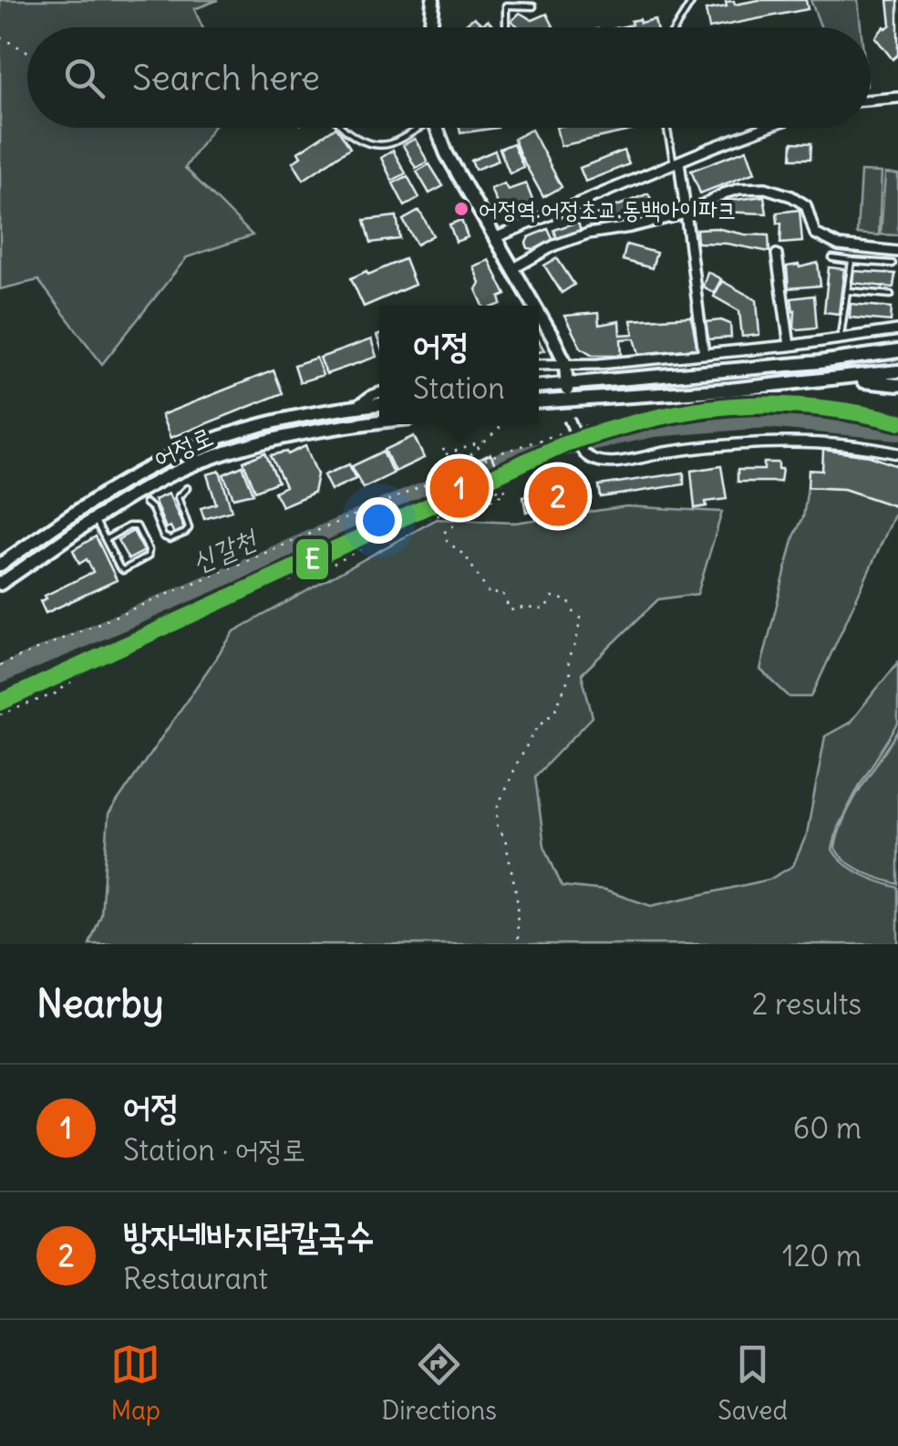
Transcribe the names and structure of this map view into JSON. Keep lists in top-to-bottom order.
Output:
{
  "streets": {
    "main road": ["어정로"]
  },
  "water": ["신갈천"],
  "places": ["어정역.어정초교.동백아이파크"],
  "lines": ["transit line E"],
  "page": {
    "search": "Search here",
    "popup": ["어정", "Station"],
    "pins": ["1", "2"],
    "heading": ["Nearby", "2 results"],
    "list": [
      {
        "mark": "1",
        "name": "어정",
        "note": "Station · 어정로",
        "value": "60 m"
      },
      {
        "mark": "2",
        "name": "방자네바지락칼국수",
        "note": "Restaurant",
        "value": "120 m"
      }
    ],
    "nav": ["Map", "Directions", "Saved"]
  }
}
